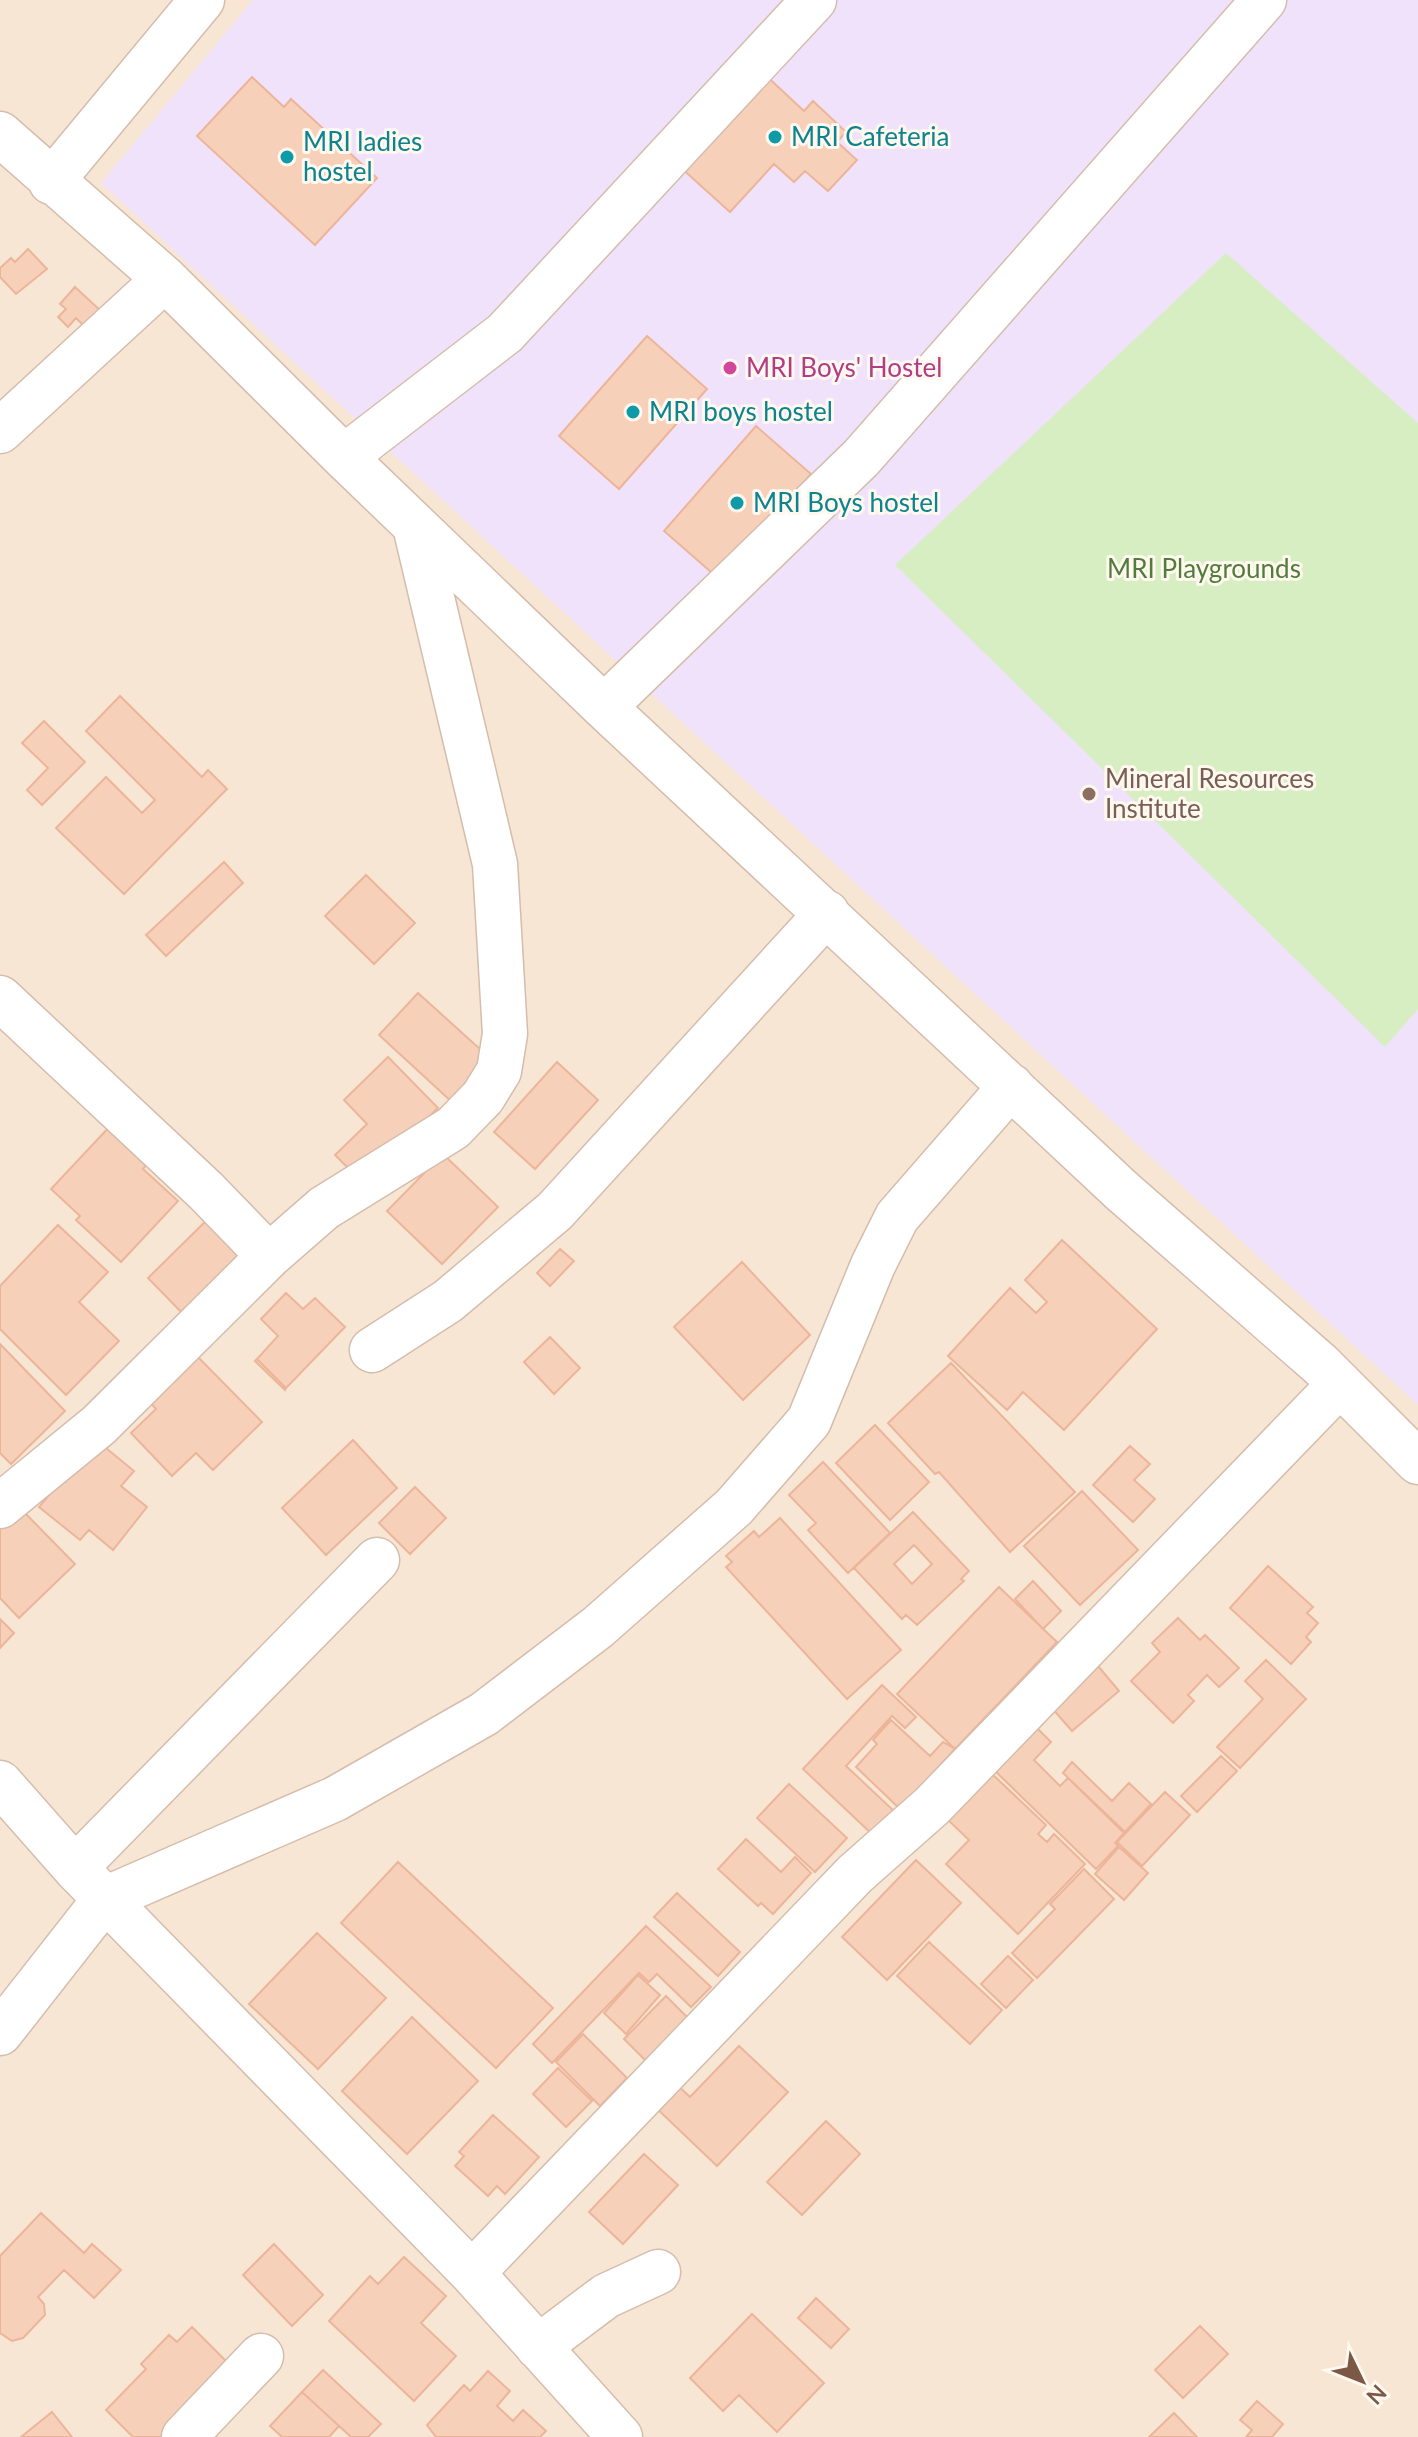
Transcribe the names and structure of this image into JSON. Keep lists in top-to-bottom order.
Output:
{
  "parks": ["MRI Playgrounds"],
  "places": [
    "MRI Cafeteria",
    "MRI ladies hostel",
    "MRI Boys' Hostel",
    "MRI boys hostel",
    "MRI Boys hostel",
    "Mineral Resources Institute"
  ],
  "north": "bottom right"
}
